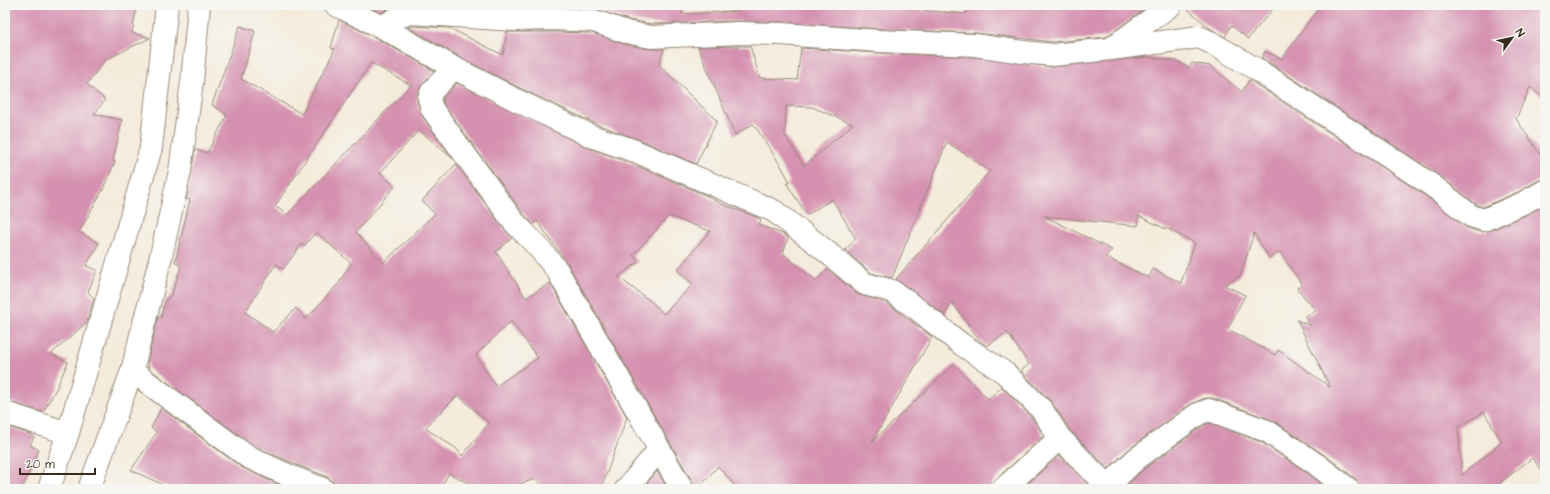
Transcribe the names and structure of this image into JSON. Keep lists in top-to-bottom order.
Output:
{
  "scale_bar": "20 m",
  "north": "top right"
}
